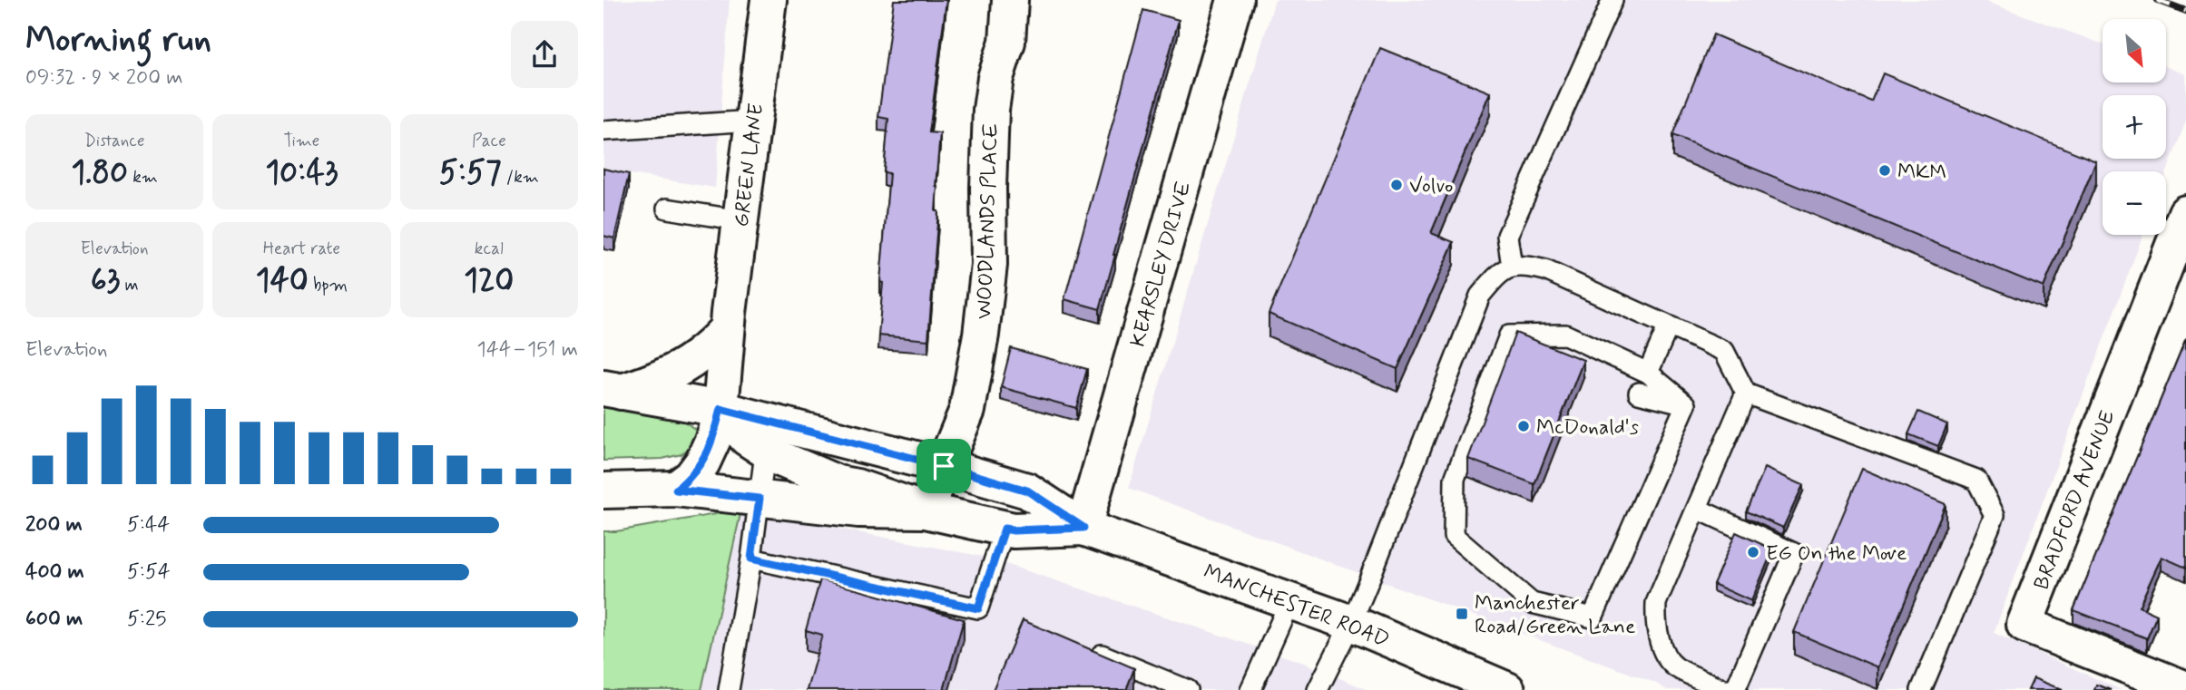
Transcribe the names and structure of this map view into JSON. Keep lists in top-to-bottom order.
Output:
{
  "streets": {
    "street": [
      "GREEN LANE",
      "WOODLANDS PLACE",
      "KEARSLEY DRIVE",
      "BRADFORD AVENUE",
      "MANCHESTER ROAD"
    ]
  },
  "crossings": [
    ["GREEN LANE", "MANCHESTER ROAD"],
    ["WOODLANDS PLACE", "MANCHESTER ROAD"],
    ["KEARSLEY DRIVE", "MANCHESTER ROAD"]
  ],
  "places": {
    "other": [
      "MKM",
      "Volvo",
      "McDonald's",
      "EG On the Move"
    ],
    "transit": ["Manchester Road/Green Lane"]
  },
  "north": "bottom right",
  "page": {
    "heading": ["Morning run", "09:32 · 9 × 200 m"],
    "map_buttons": ["+", "−"],
    "stats": [
      ["Distance", "1.80 km"],
      ["Time", "10:43"],
      ["Pace", "5:57 /km"],
      ["Elevation", "63 m"],
      ["Heart rate", "140 bpm"],
      ["kcal", "120"]
    ],
    "chart": ["Elevation", "144–151 m"],
    "list": [
      {
        "name": "200 m",
        "note": "5:44"
      },
      {
        "name": "400 m",
        "note": "5:54"
      },
      {
        "name": "600 m",
        "note": "5:25"
      }
    ]
  }
}
